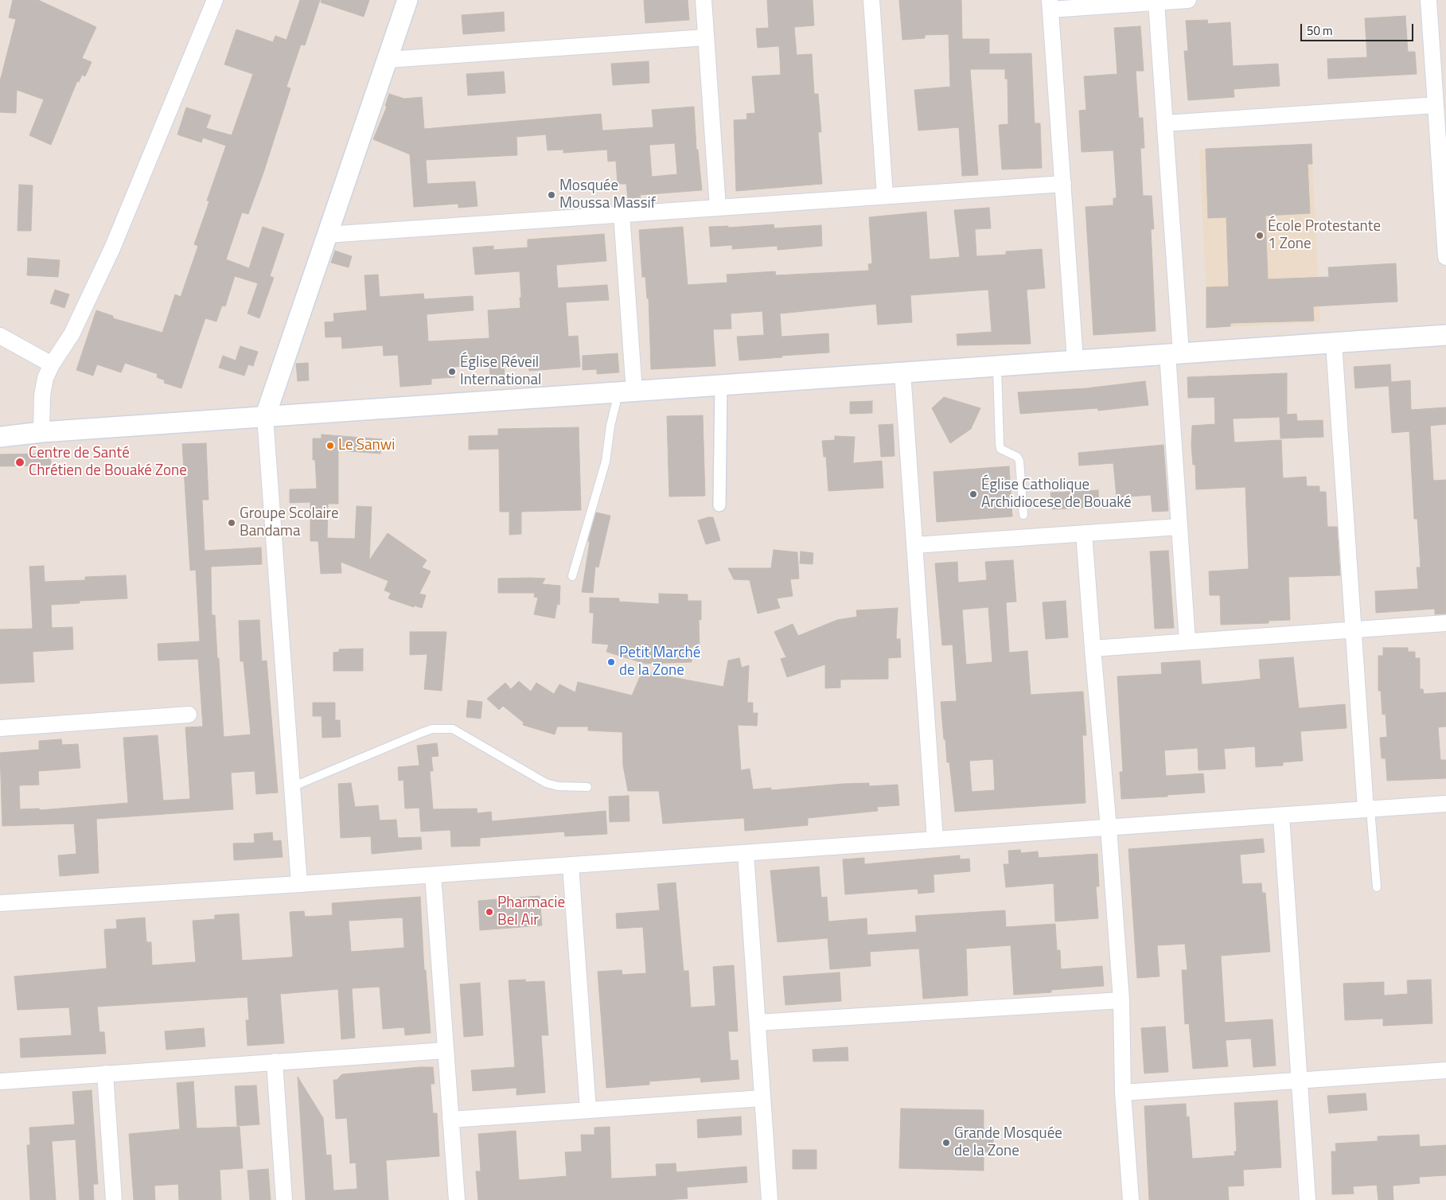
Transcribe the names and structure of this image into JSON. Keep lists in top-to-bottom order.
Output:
{
  "places": [
    "Mosquée Moussa Massif",
    "École Protestante 1 Zone",
    "Église Réveil International",
    "Le Sanwi",
    "Centre de Santé Chrétien de Bouaké Zone",
    "Église Catholique Archidiocese de Bouaké",
    "Groupe Scolaire Bandama",
    "Petit Marché de la Zone",
    "Pharmacie Bel Air",
    "Grande Mosquée de la Zone"
  ],
  "scale_bar": "50 m"
}
